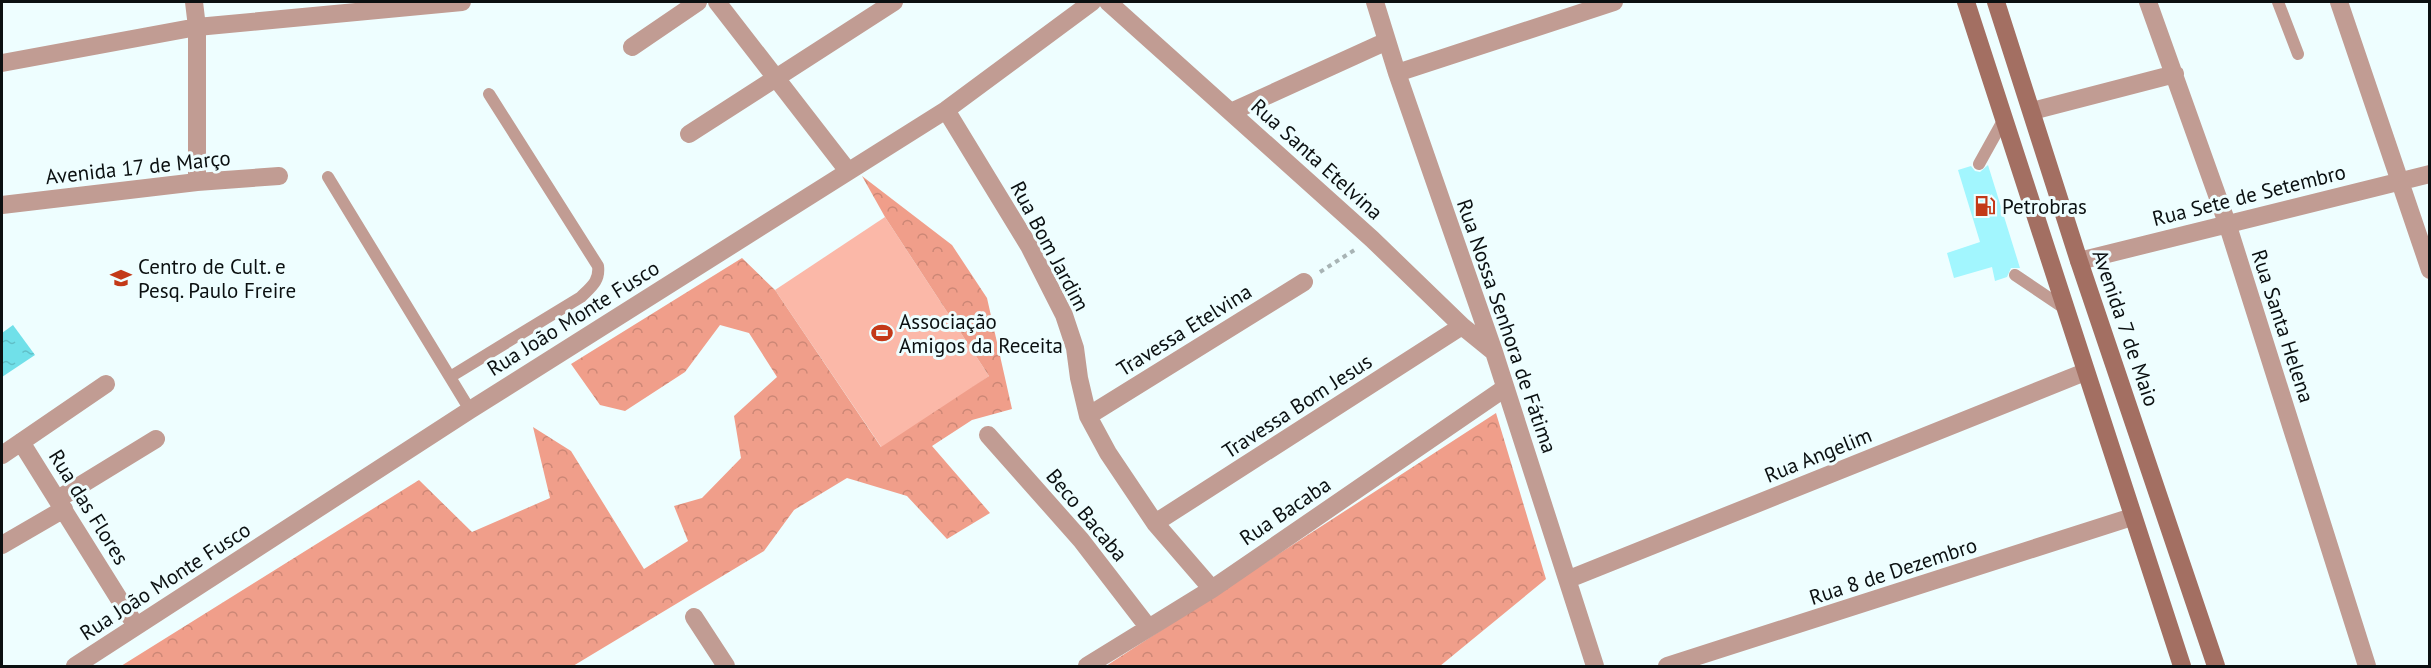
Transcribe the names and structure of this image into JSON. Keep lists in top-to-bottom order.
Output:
{
  "streets": {
    "main road": ["Avenida 7 de Maio"],
    "street": [
      "Rua Santa Etelvina",
      "Avenida 17 de Março",
      "Rua Sete de Setembro",
      "Rua Bom Jardim",
      "Rua João Monte Fusco",
      "Rua Nossa Senhora de Fátima",
      "Rua Santa Helena",
      "Travessa Etelvina",
      "Travessa Bom Jesus",
      "Rua Angelim",
      "Rua das Flores",
      "Rua Bacaba",
      "Beco Bacaba",
      "Rua 8 de Dezembro"
    ]
  },
  "crossings": [
    ["Rua Santa Etelvina", "Rua Nossa Senhora de Fátima"],
    ["Rua Santa Etelvina", "Travessa Bom Jesus"],
    ["Rua Sete de Setembro", "Rua Santa Helena"],
    ["Rua Sete de Setembro", "Avenida 7 de Maio"],
    ["Rua Bom Jardim", "Rua João Monte Fusco"],
    ["Rua Bom Jardim", "Travessa Etelvina"],
    ["Rua Bom Jardim", "Travessa Bom Jesus"],
    ["Rua Bom Jardim", "Rua Bacaba"],
    ["Rua João Monte Fusco", "Rua das Flores"],
    ["Rua Nossa Senhora de Fátima", "Rua Angelim"],
    ["Rua Nossa Senhora de Fátima", "Rua Bacaba"],
    ["Rua Bacaba", "Beco Bacaba"]
  ],
  "places": {
    "fuel station": ["Petrobras"],
    "school or university": ["Centro de Cult. e Pesq. Paulo Freire"],
    "sports": ["Associação Amigos da Receita"]
  }
}
